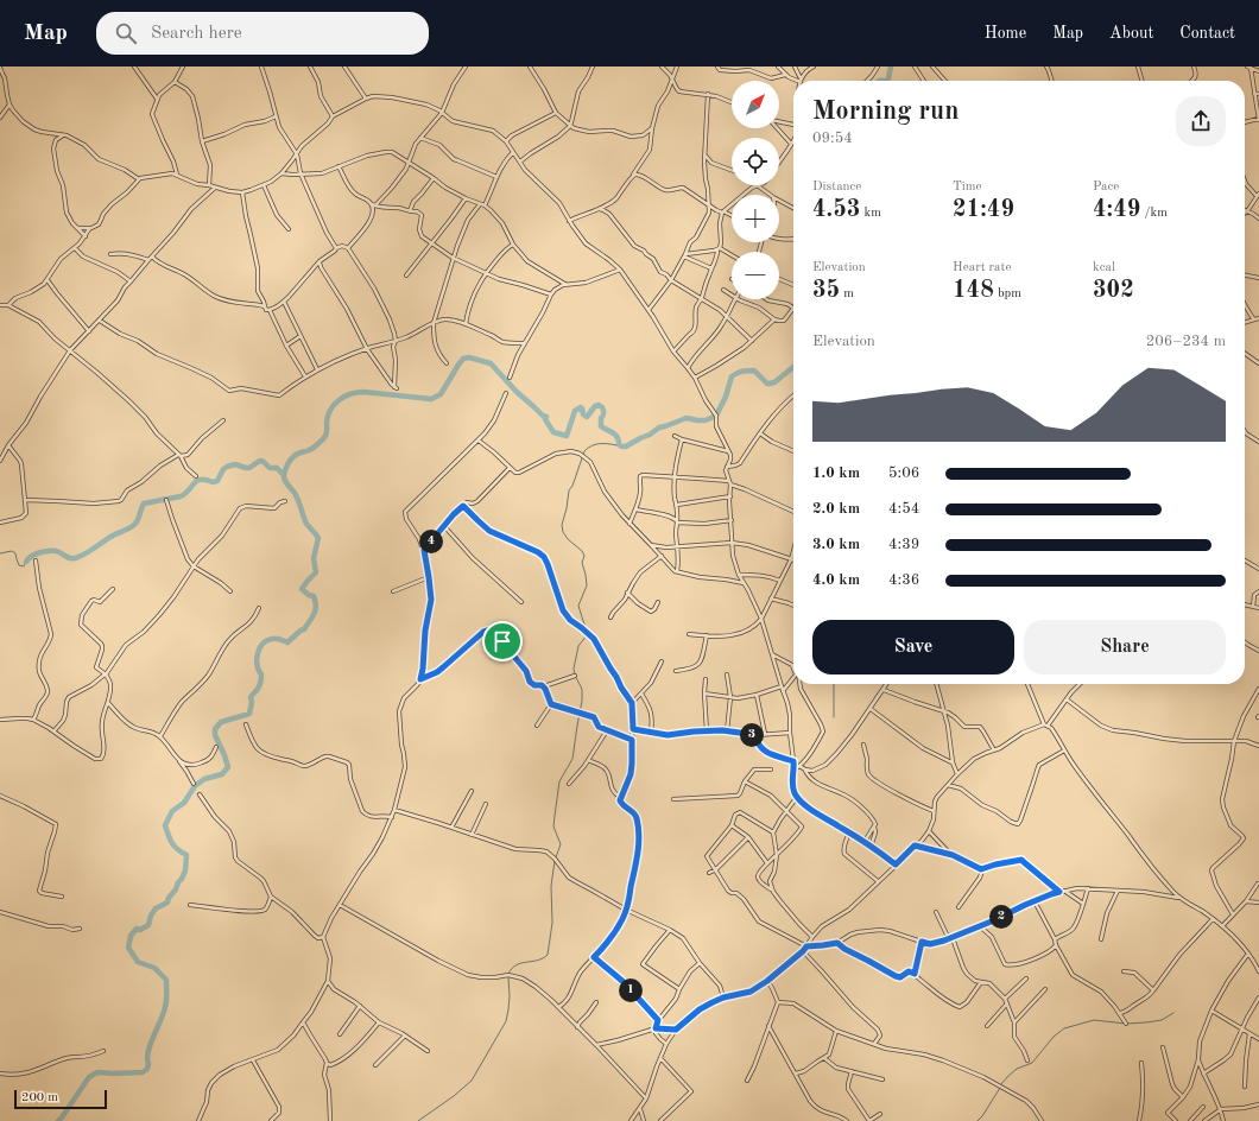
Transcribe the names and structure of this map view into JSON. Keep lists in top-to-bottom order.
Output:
{
  "scale_bar": "200 m",
  "north": "top right",
  "page": {
    "header": "Map",
    "search": "Search here",
    "nav": [
      "Home",
      "Map",
      "About",
      "Contact"
    ],
    "map_buttons": ["+", "−"],
    "heading": ["Morning run", "09:54"],
    "stats": [
      ["Distance", "4.53 km"],
      ["Time", "21:49"],
      ["Pace", "4:49 /km"],
      ["Elevation", "35 m"],
      ["Heart rate", "148 bpm"],
      ["kcal", "302"]
    ],
    "chart": ["Elevation", "206–234 m"],
    "list": [
      {
        "name": "1.0 km",
        "note": "5:06"
      },
      {
        "name": "2.0 km",
        "note": "4:54"
      },
      {
        "name": "3.0 km",
        "note": "4:39"
      },
      {
        "name": "4.0 km",
        "note": "4:36"
      }
    ],
    "pins": [
      "4",
      "3",
      "2",
      "1"
    ],
    "buttons": ["Save", "Share"],
    "scale": "200 m"
  }
}
